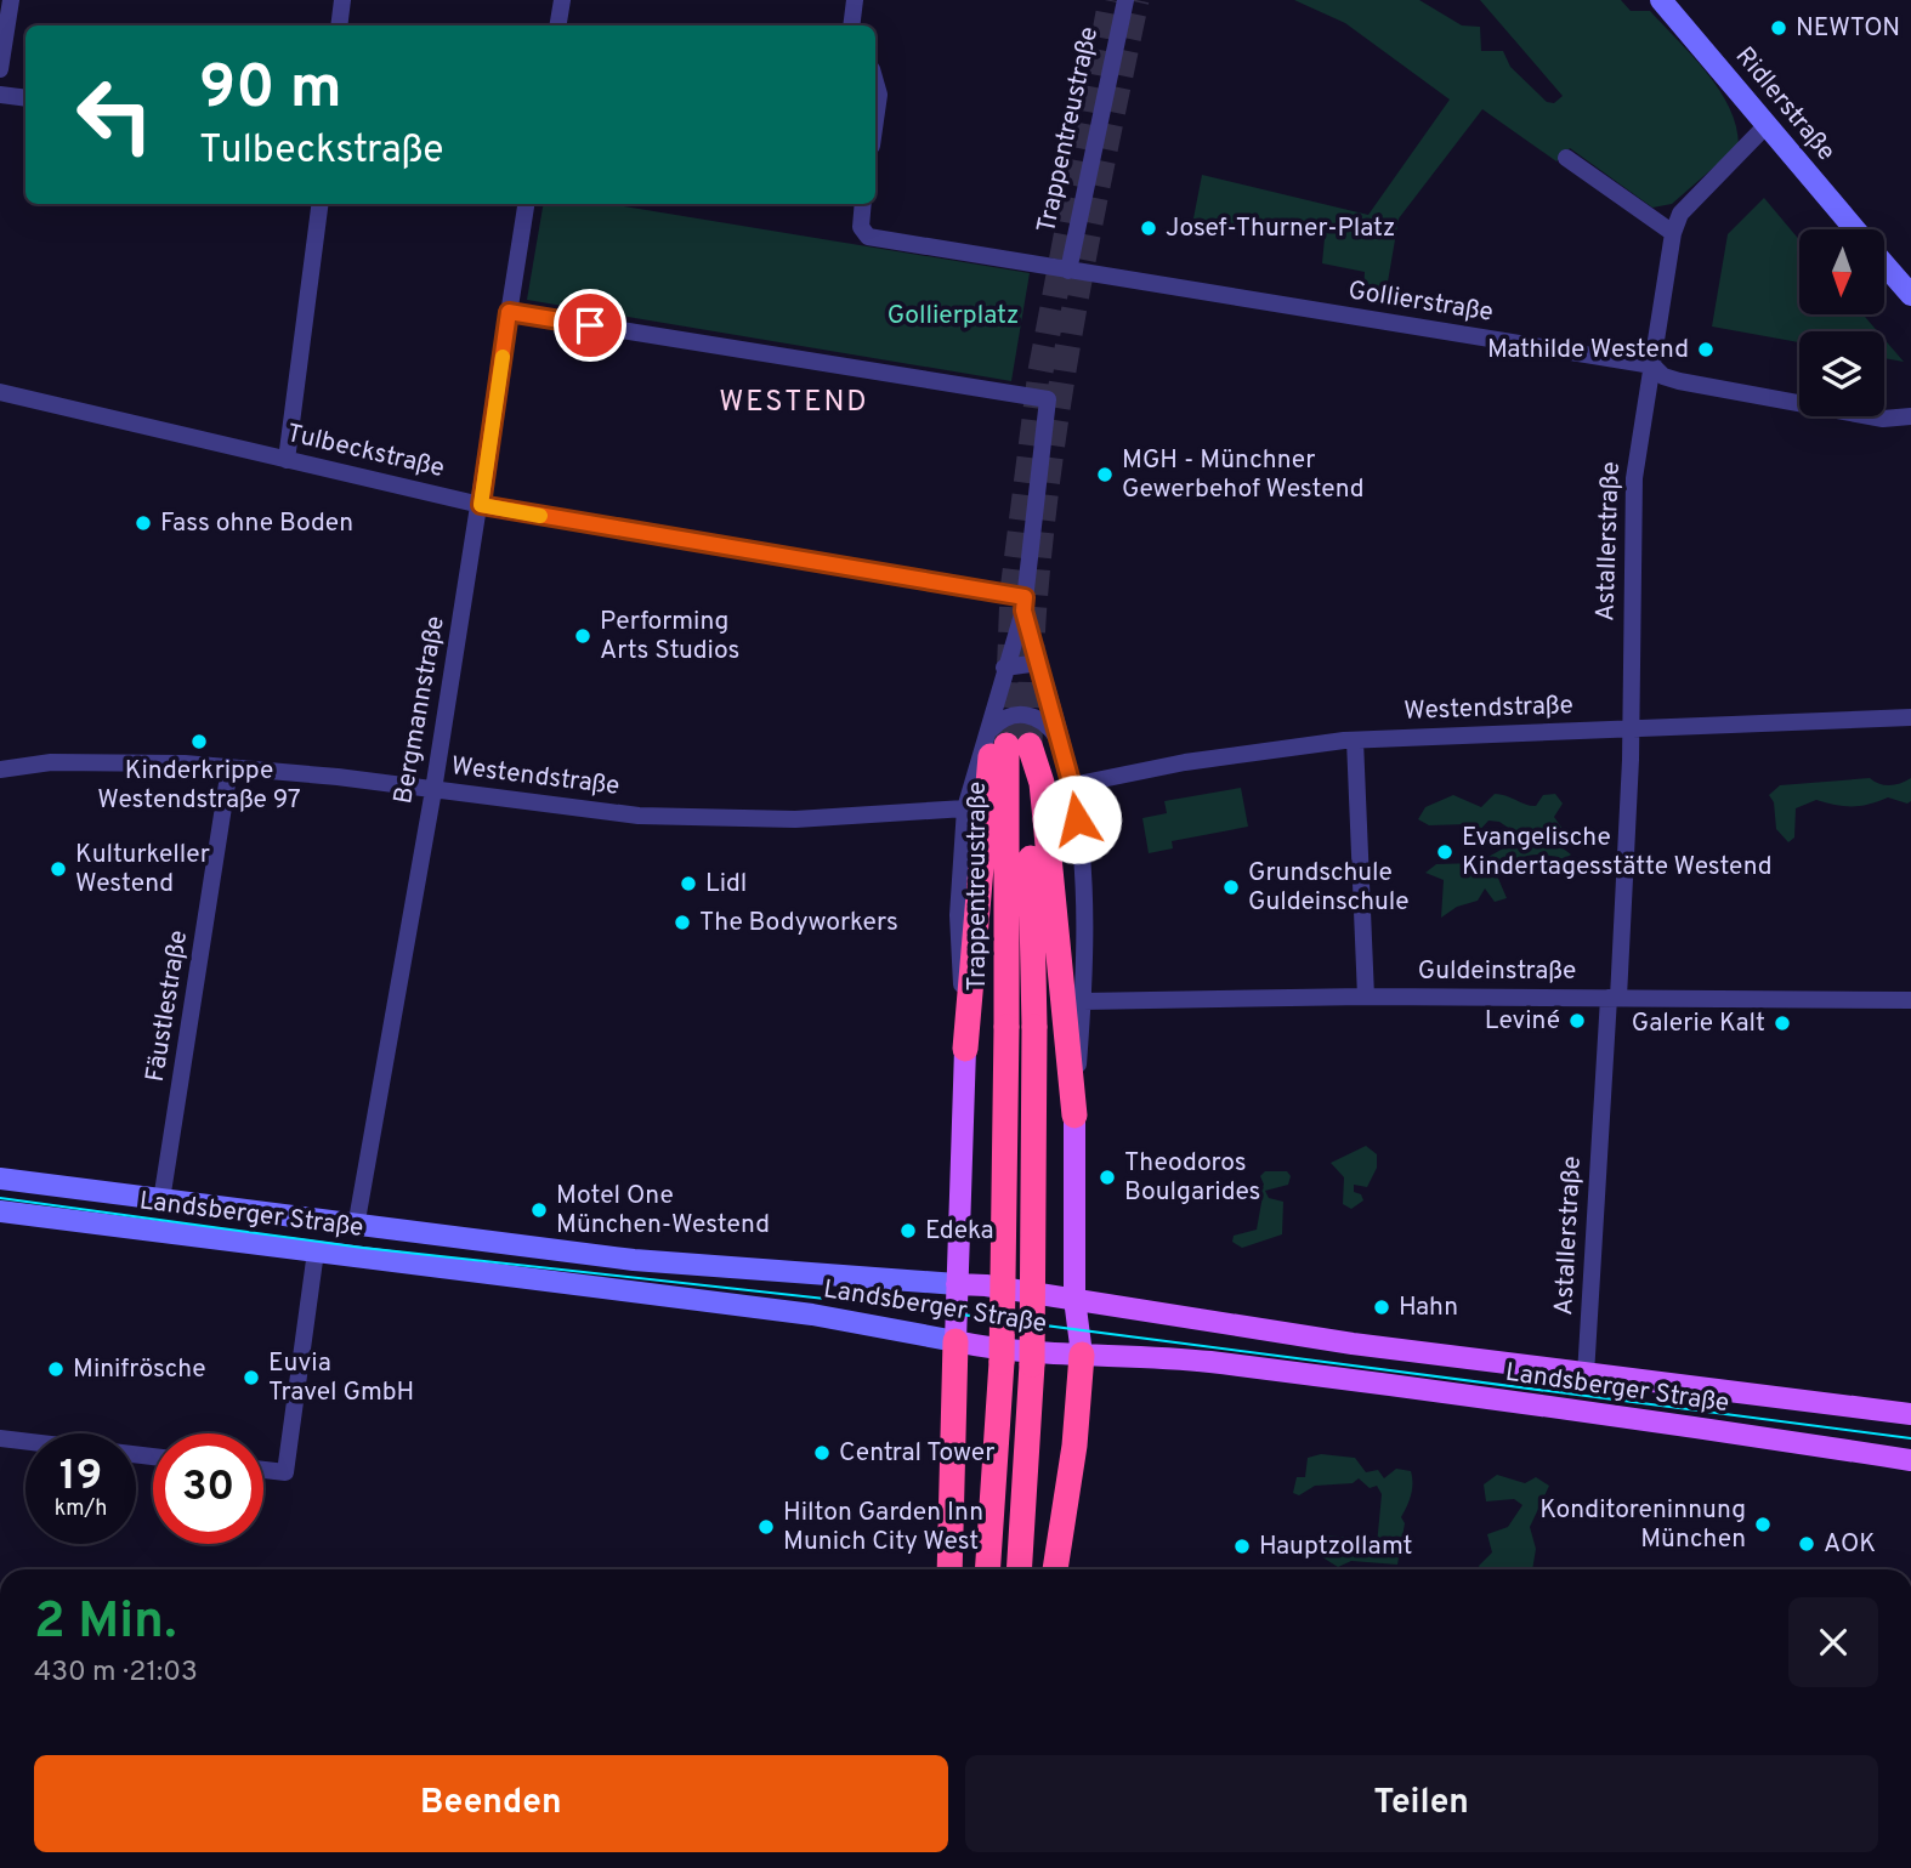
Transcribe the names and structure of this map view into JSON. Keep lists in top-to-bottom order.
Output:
{
  "streets": {
    "highway": ["Trappentreustraße"],
    "main road": ["Ridlerstraße", "Landsberger Straße"],
    "street": [
      "Gollierstraße",
      "Tulbeckstraße",
      "Astallerstraße",
      "Westendstraße",
      "Bergmannstraße",
      "Guldeinstraße",
      "Fäustlestraße"
    ]
  },
  "crossings": [
    ["Ridlerstraße", "Astallerstraße"],
    ["Trappentreustraße", "Gollierstraße"],
    ["Trappentreustraße", "Tulbeckstraße"],
    ["Trappentreustraße", "Westendstraße"],
    ["Trappentreustraße", "Bergmannstraße"],
    ["Trappentreustraße", "Guldeinstraße"],
    ["Gollierstraße", "Astallerstraße"],
    ["Tulbeckstraße", "Bergmannstraße"],
    ["Astallerstraße", "Westendstraße"],
    ["Astallerstraße", "Guldeinstraße"],
    ["Astallerstraße", "Landsberger Straße"],
    ["Westendstraße", "Bergmannstraße"],
    ["Westendstraße", "Fäustlestraße"],
    ["Bergmannstraße", "Landsberger Straße"],
    ["Fäustlestraße", "Landsberger Straße"]
  ],
  "districts": ["WESTEND"],
  "parks": ["Gollierplatz"],
  "places": [
    "NEWTON",
    "Josef-Thurner-Platz",
    "Mathilde Westend",
    "MGH - Münchner Gewerbehof Westend",
    "Fass ohne Boden",
    "Performing Arts Studios",
    "Kinderkrippe Westendstraße 97",
    "Evangelische Kindertagesstätte Westend",
    "Kulturkeller Westend",
    "Lidl",
    "Grundschule Guldeinschule",
    "The Bodyworkers",
    "Leviné",
    "Galerie Kalt",
    "Theodoros Boulgarides",
    "Motel One München-Westend",
    "Edeka",
    "Hahn",
    "Minifrösche",
    "Euvia Travel GmbH",
    "Central Tower",
    "Konditoreninnung München",
    "Hilton Garden Inn Munich City West",
    "AOK",
    "Hauptzollamt"
  ],
  "north": "bottom",
  "page": {
    "turn": ["90 m", "Tulbeckstraße"],
    "speed": "19 km/h",
    "limit": "30",
    "heading": ["2 Min.", "430 m · 21:03"],
    "buttons": ["Beenden", "Teilen"]
  }
}
